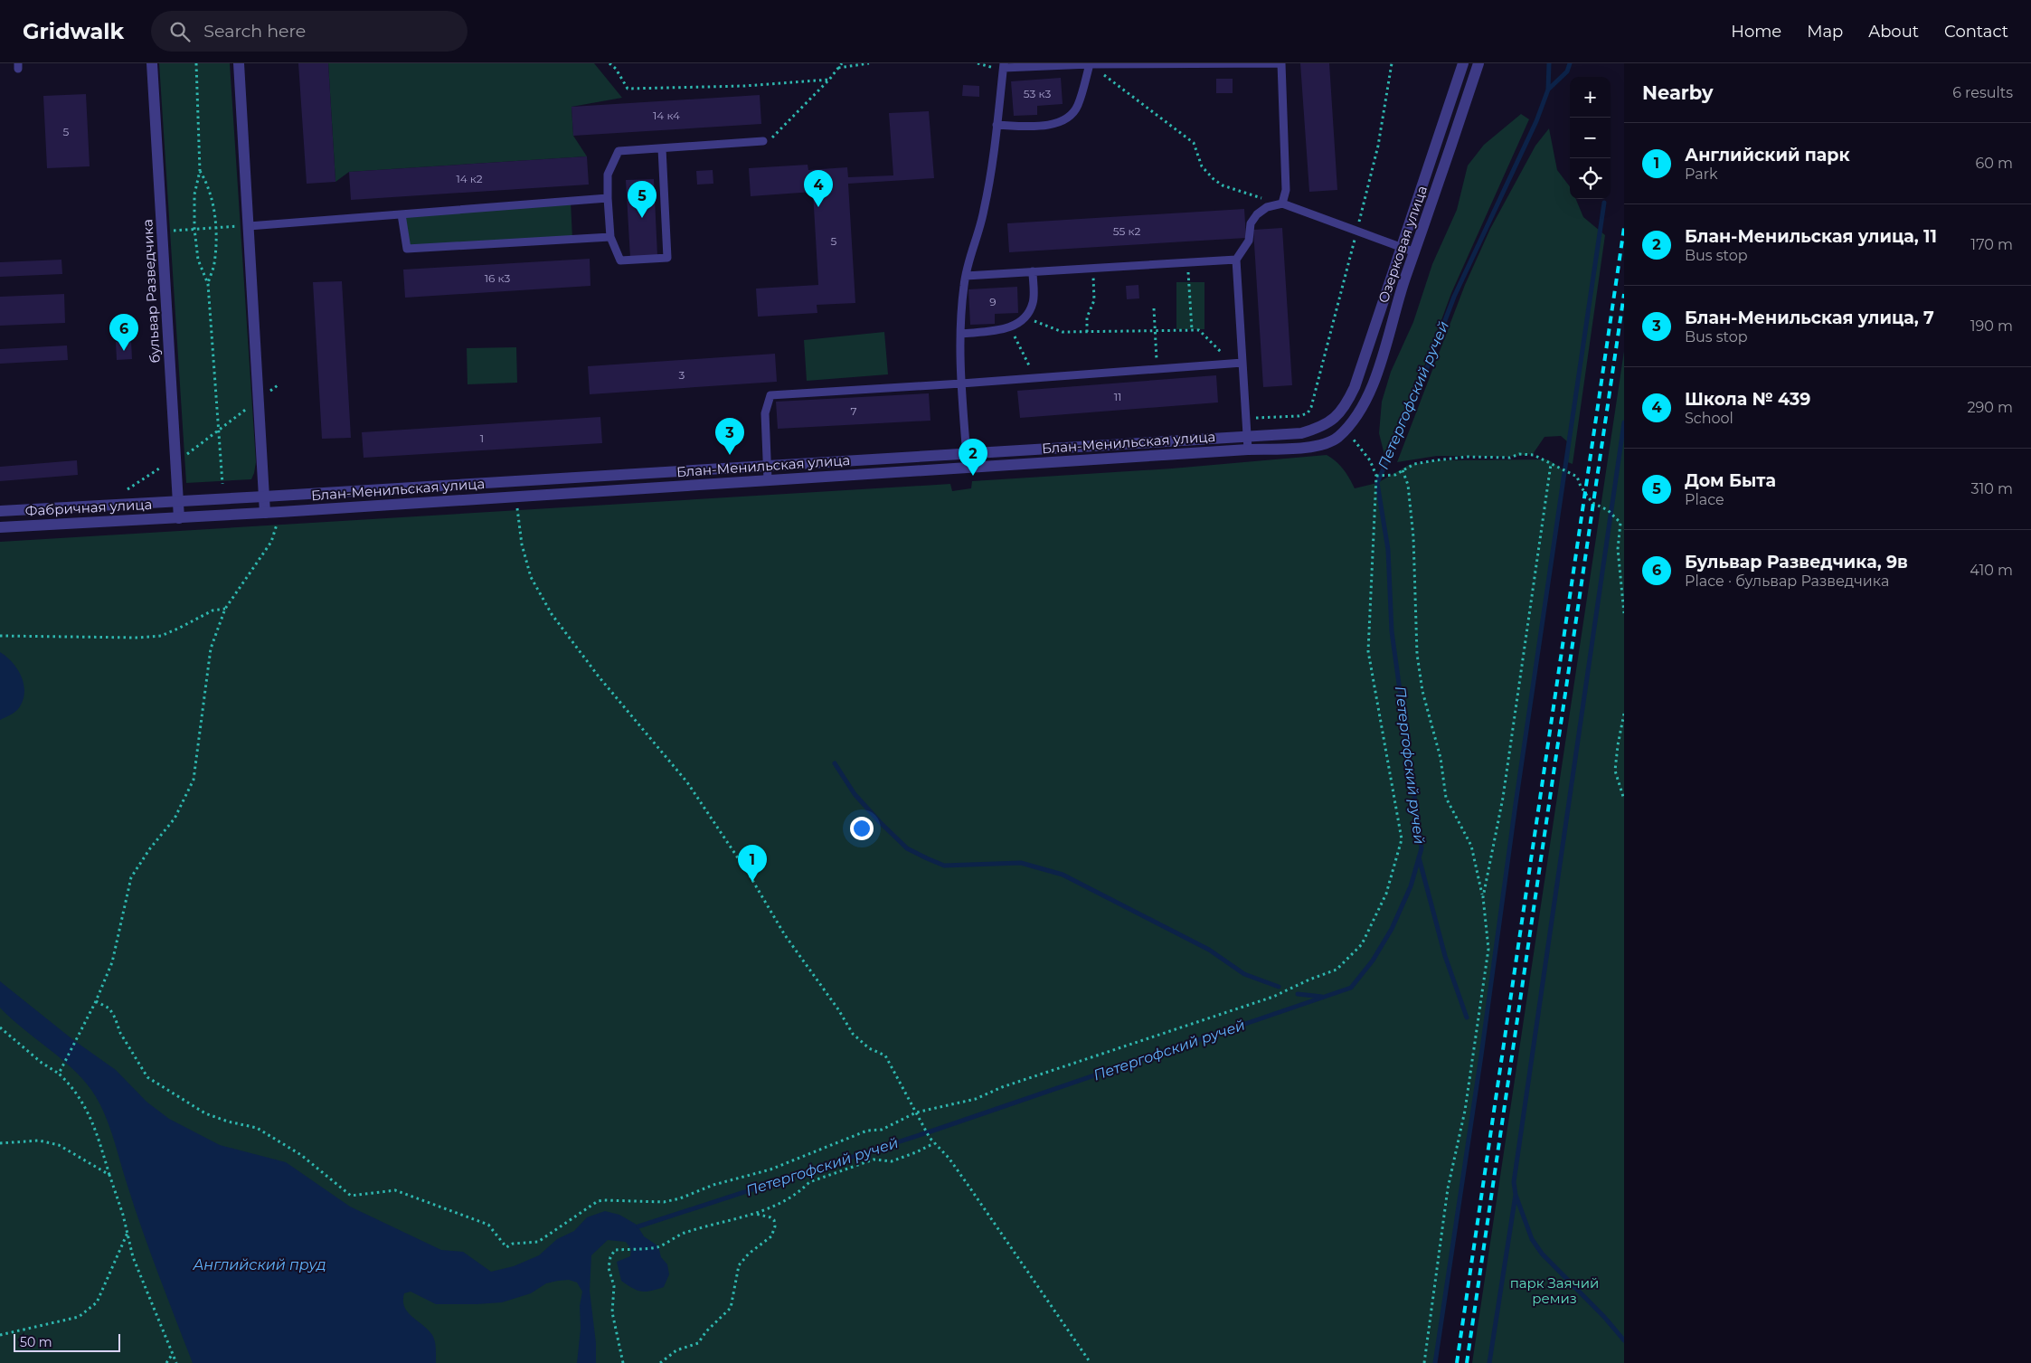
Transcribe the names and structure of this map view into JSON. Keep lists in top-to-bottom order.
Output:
{
  "streets": {
    "street": [
      "Озерковая улица",
      "бульвар Разведчика",
      "Блан-Менильская улица",
      "Фабричная улица"
    ]
  },
  "crossings": [
    ["Озерковая улица", "Блан-Менильская улица"],
    ["бульвар Разведчика", "Блан-Менильская улица"],
    ["бульвар Разведчика", "Фабричная улица"],
    ["Блан-Менильская улица", "Фабричная улица"]
  ],
  "water": ["Петергофский ручей", "Английский пруд"],
  "parks": ["парк Заячий ремиз"],
  "house_numbers": [
    "53 к3",
    "14 к4",
    "5",
    "14 к2",
    "55 к2",
    "5",
    "16 к3",
    "9",
    "3",
    "11",
    "7",
    "1"
  ],
  "scale_bar": "50 m",
  "page": {
    "header": "Gridwalk",
    "search": "Search here",
    "nav": [
      "Home",
      "Map",
      "About",
      "Contact"
    ],
    "heading": ["Nearby", "6 results"],
    "map_buttons": ["+", "−"],
    "list": [
      {
        "mark": "1",
        "name": "Английский парк",
        "note": "Park",
        "value": "60 m"
      },
      {
        "mark": "2",
        "name": "Блан-Менильская улица, 11",
        "note": "Bus stop",
        "value": "170 m"
      },
      {
        "mark": "3",
        "name": "Блан-Менильская улица, 7",
        "note": "Bus stop",
        "value": "190 m"
      },
      {
        "mark": "4",
        "name": "Школа № 439",
        "note": "School",
        "value": "290 m"
      },
      {
        "mark": "5",
        "name": "Дом Быта",
        "note": "Place",
        "value": "310 m"
      },
      {
        "mark": "6",
        "name": "Бульвар Разведчика, 9в",
        "note": "Place · бульвар Разведчика",
        "value": "410 m"
      }
    ],
    "pins": [
      "4",
      "5",
      "6",
      "3",
      "2",
      "1"
    ],
    "scale": "50 m"
  }
}
